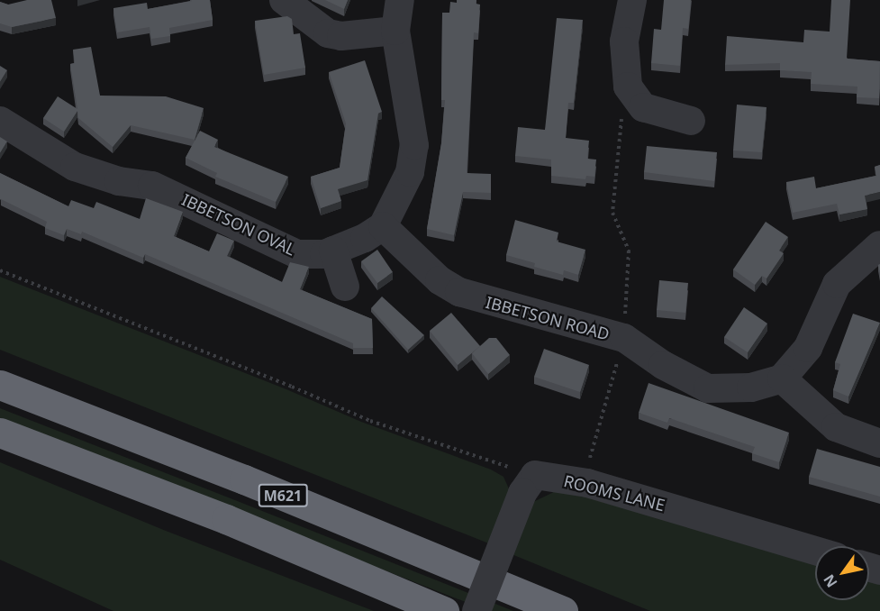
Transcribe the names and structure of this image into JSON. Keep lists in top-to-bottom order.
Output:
{
  "streets": {
    "highway": ["M621"],
    "street": ["IBBETSON OVAL", "IBBETSON ROAD", "ROOMS LANE"]
  },
  "crossings": [
    ["IBBETSON OVAL", "IBBETSON ROAD"]
  ],
  "north": "bottom left"
}
